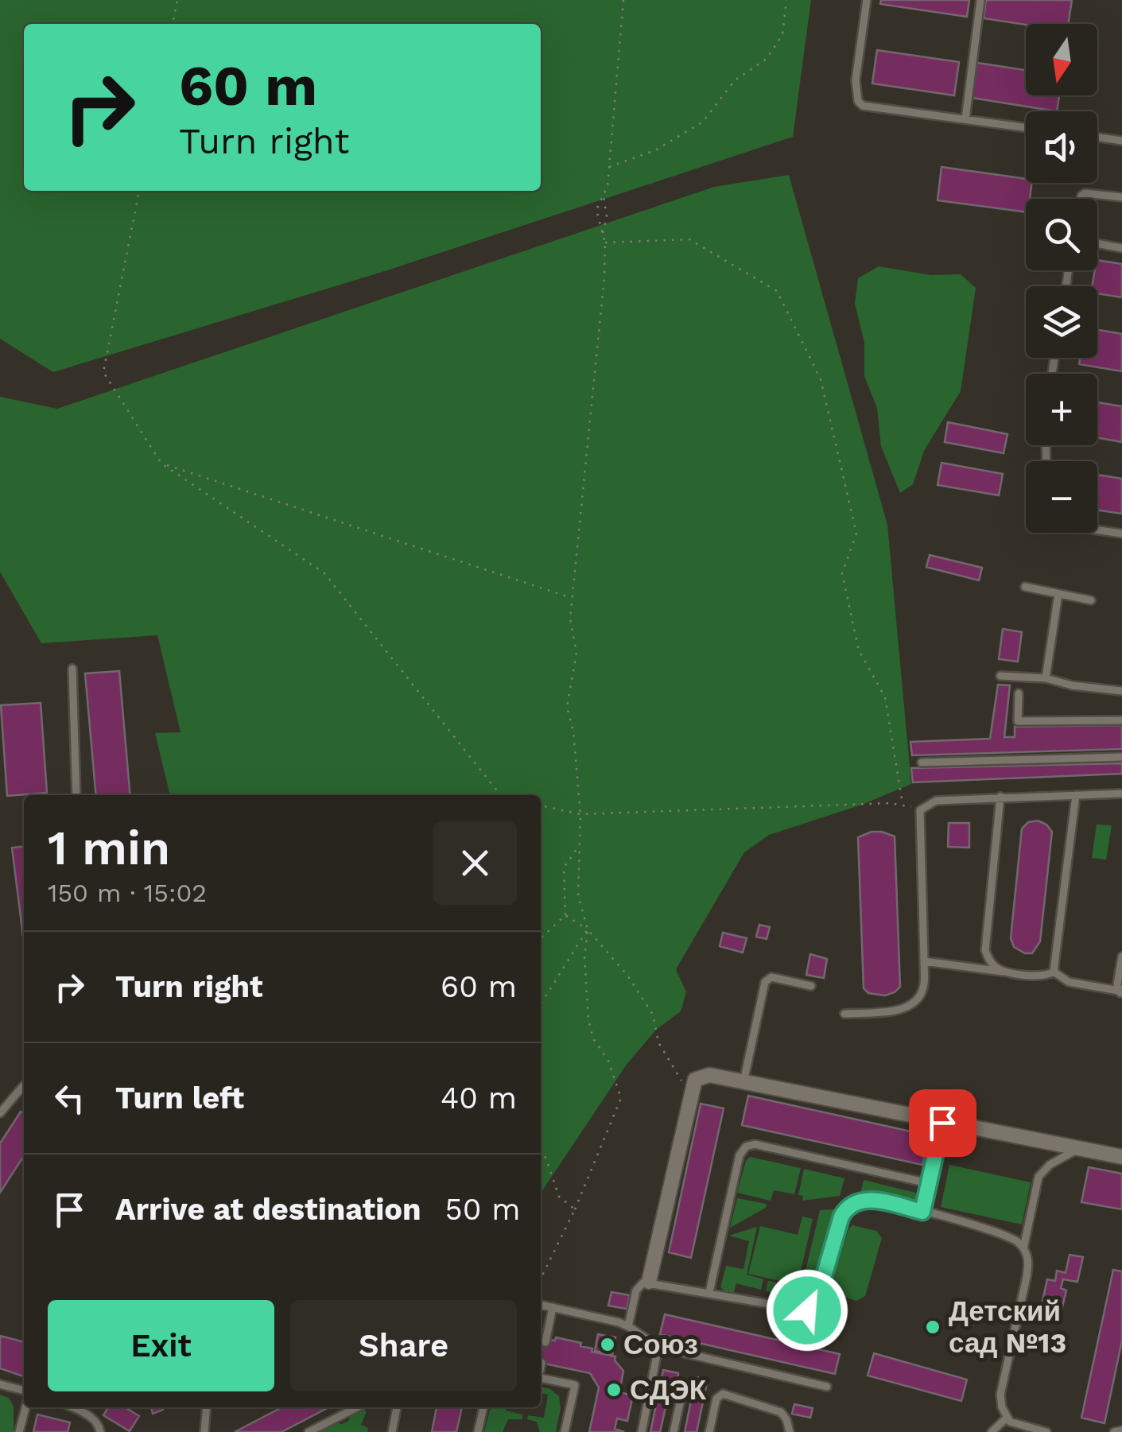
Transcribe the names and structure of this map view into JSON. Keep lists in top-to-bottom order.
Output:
{
  "places": ["Детский сад №13", "Союз", "СДЭК"],
  "north": "bottom",
  "page": {
    "map_buttons": ["+", "−"],
    "turn": ["60 m", "Turn right"],
    "heading": ["1 min", "150 m · 15:02"],
    "list": [
      {
        "name": "Turn right",
        "value": "60 m"
      },
      {
        "name": "Turn left",
        "value": "40 m"
      },
      {
        "name": "Arrive at destination",
        "value": "50 m"
      }
    ],
    "buttons": ["Exit", "Share"]
  }
}
